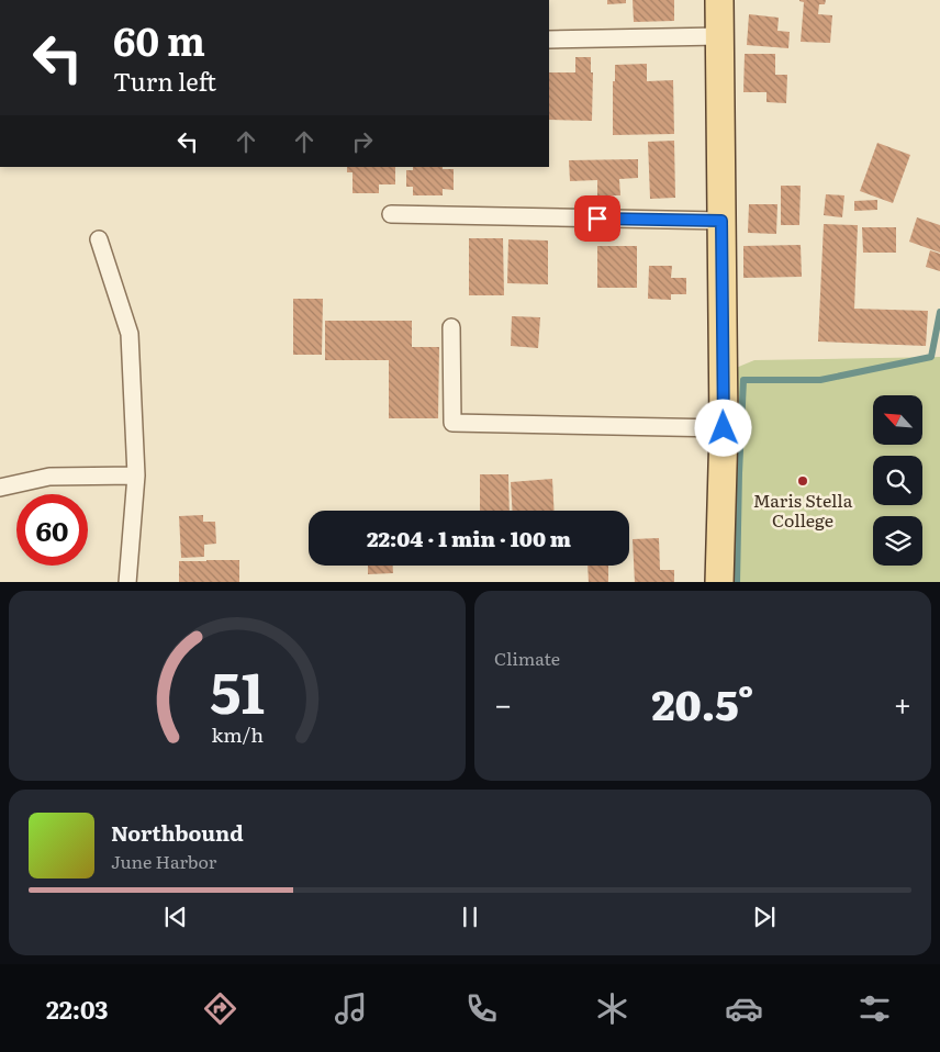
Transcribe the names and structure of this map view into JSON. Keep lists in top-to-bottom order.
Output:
{
  "places": ["Maris Stella College"],
  "north": "top left",
  "page": {
    "turn": ["60 m", "Turn left"],
    "limit": "60",
    "trip": "22:04 · 1 min · 100 m",
    "tile": "Climate",
    "heat": ["−", "20.5°", "+"],
    "song": ["Northbound", "June Harbor"],
    "tabs": "22:03",
    "gauge": ["51", "km/h"]
  }
}
